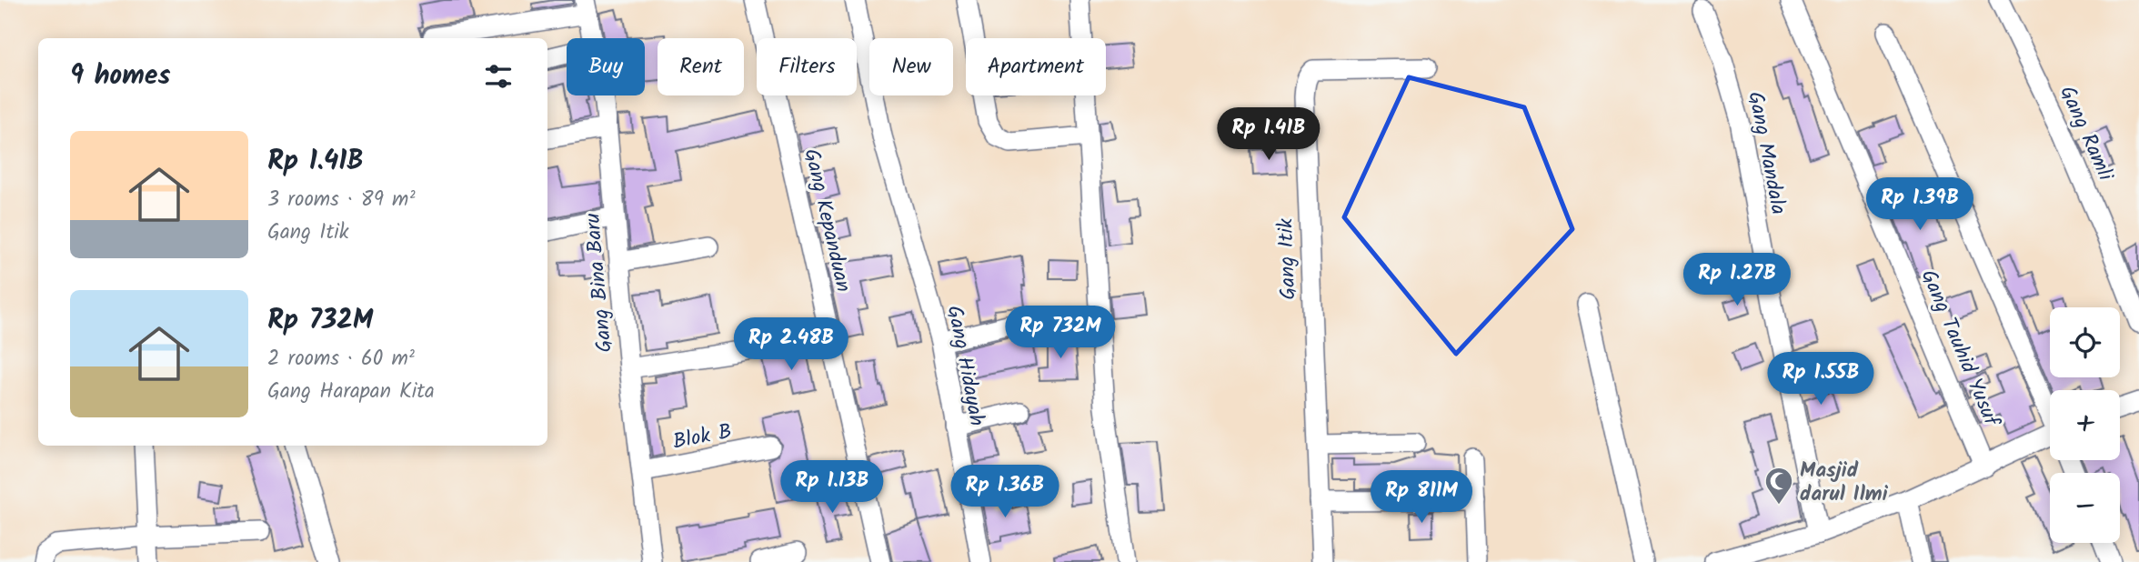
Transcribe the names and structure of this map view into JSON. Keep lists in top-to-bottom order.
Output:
{
  "streets": {
    "street": [
      "Gang Ramli",
      "Gang Mandala",
      "Gang Kepanduan",
      "Gang Itik",
      "Gang Bina Baru",
      "Gang Tauhid Yusuf",
      "Gang Hidayah",
      "Blok B"
    ]
  },
  "crossings": [
    ["Gang Bina Baru", "Blok B"]
  ],
  "places": {
    "mosque": ["Masjid darul Ilmi"]
  },
  "page": {
    "chip": [
      "Buy",
      "Rent",
      "Filters",
      "New",
      "Apartment"
    ],
    "heading": "9 homes",
    "price": [
      "Rp 1.41B",
      "Rp 1.39B",
      "Rp 1.27B",
      "Rp 732M",
      "Rp 2.48B",
      "Rp 1.55B",
      "Rp 1.13B",
      "Rp 1.36B",
      "Rp 811M"
    ],
    "list": [
      {
        "name": "Rp 1.41B",
        "note": "3 rooms · 89 m² · Gang Itik"
      },
      {
        "name": "Rp 732M",
        "note": "2 rooms · 60 m² · Gang Harapan Kita"
      }
    ],
    "map_buttons": ["+", "−"]
  }
}
